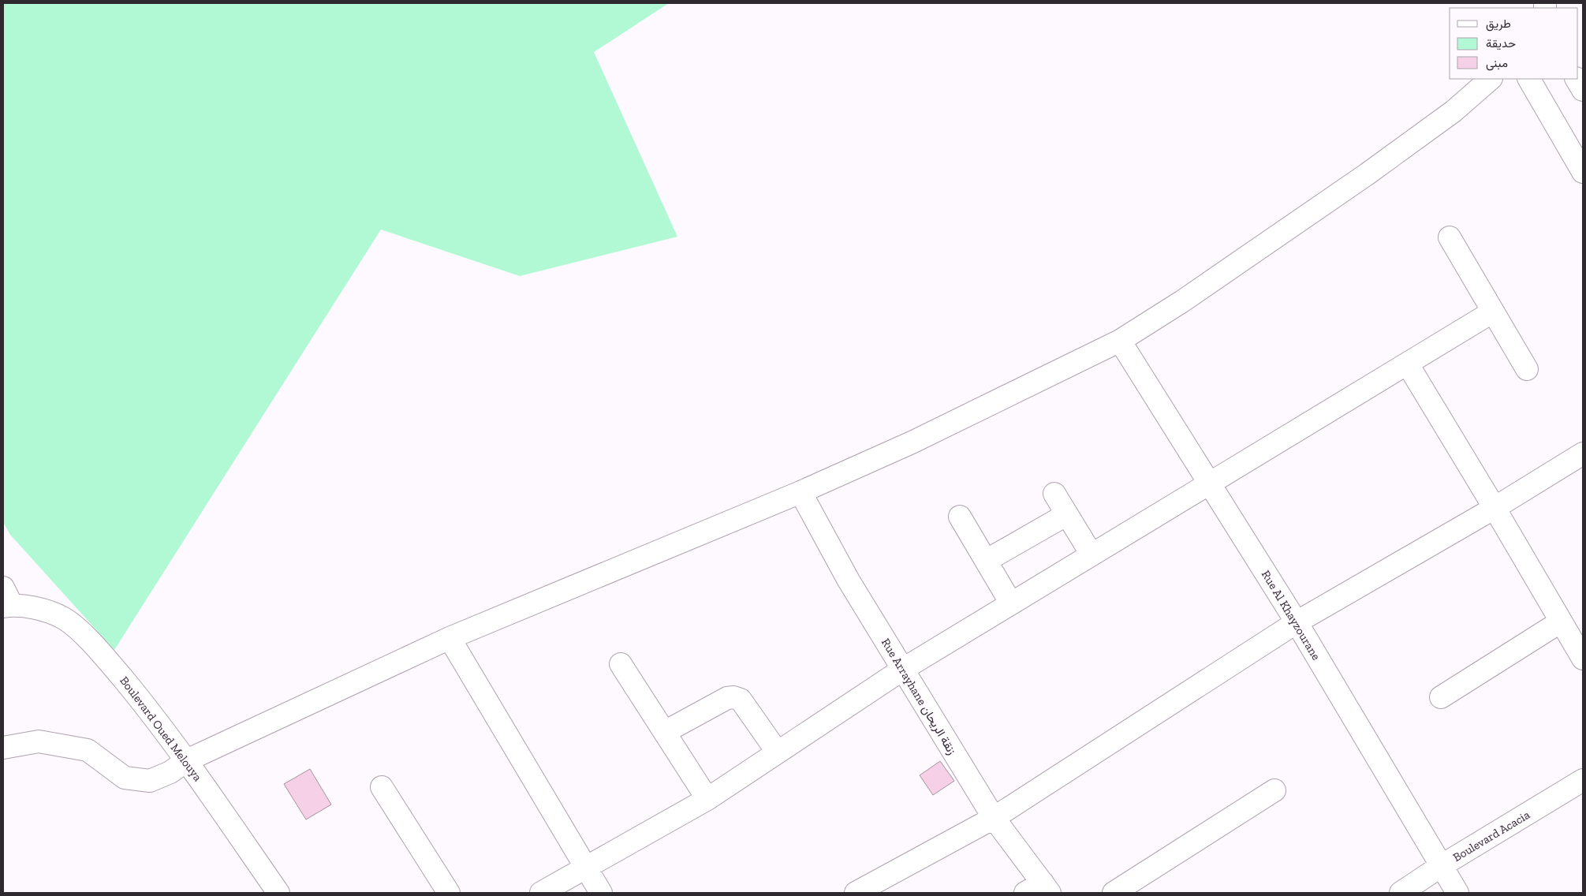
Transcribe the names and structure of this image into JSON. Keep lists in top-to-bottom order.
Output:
{
  "streets": {
    "street": [
      "Rue Al Khayzourane",
      "Rue Arrayhane زنقة الريحان",
      "Boulevard Oued Melouya",
      "Boulevard Acacia"
    ]
  },
  "crossings": [
    ["Rue Al Khayzourane", "Boulevard Acacia"]
  ],
  "legend": ["طريق", "حديقة", "مبنى"]
}
